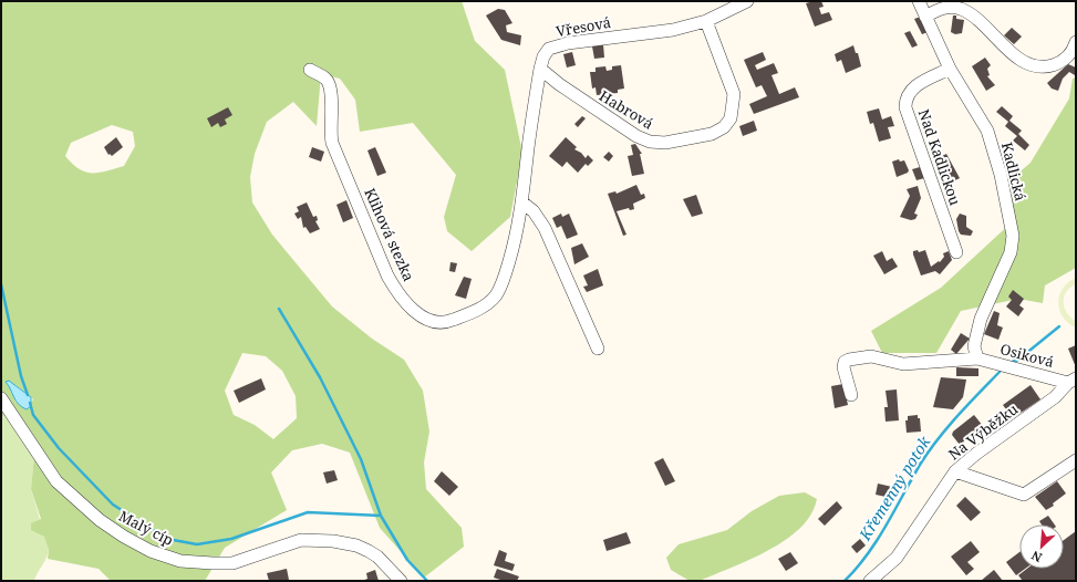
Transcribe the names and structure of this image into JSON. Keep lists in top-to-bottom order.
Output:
{
  "streets": {
    "street": [
      "Vřesová",
      "Habrová",
      "Nad Kadlickou",
      "Kadlická",
      "Klihová stezka",
      "Osiková",
      "Na Výběžku",
      "Malý cíp"
    ]
  },
  "crossings": [
    ["Vřesová", "Habrová"],
    ["Vřesová", "Klihová stezka"],
    ["Nad Kadlickou", "Kadlická"],
    ["Kadlická", "Osiková"],
    ["Osiková", "Na Výběžku"]
  ],
  "water": ["Křemenný potok"],
  "north": "bottom left"
}
